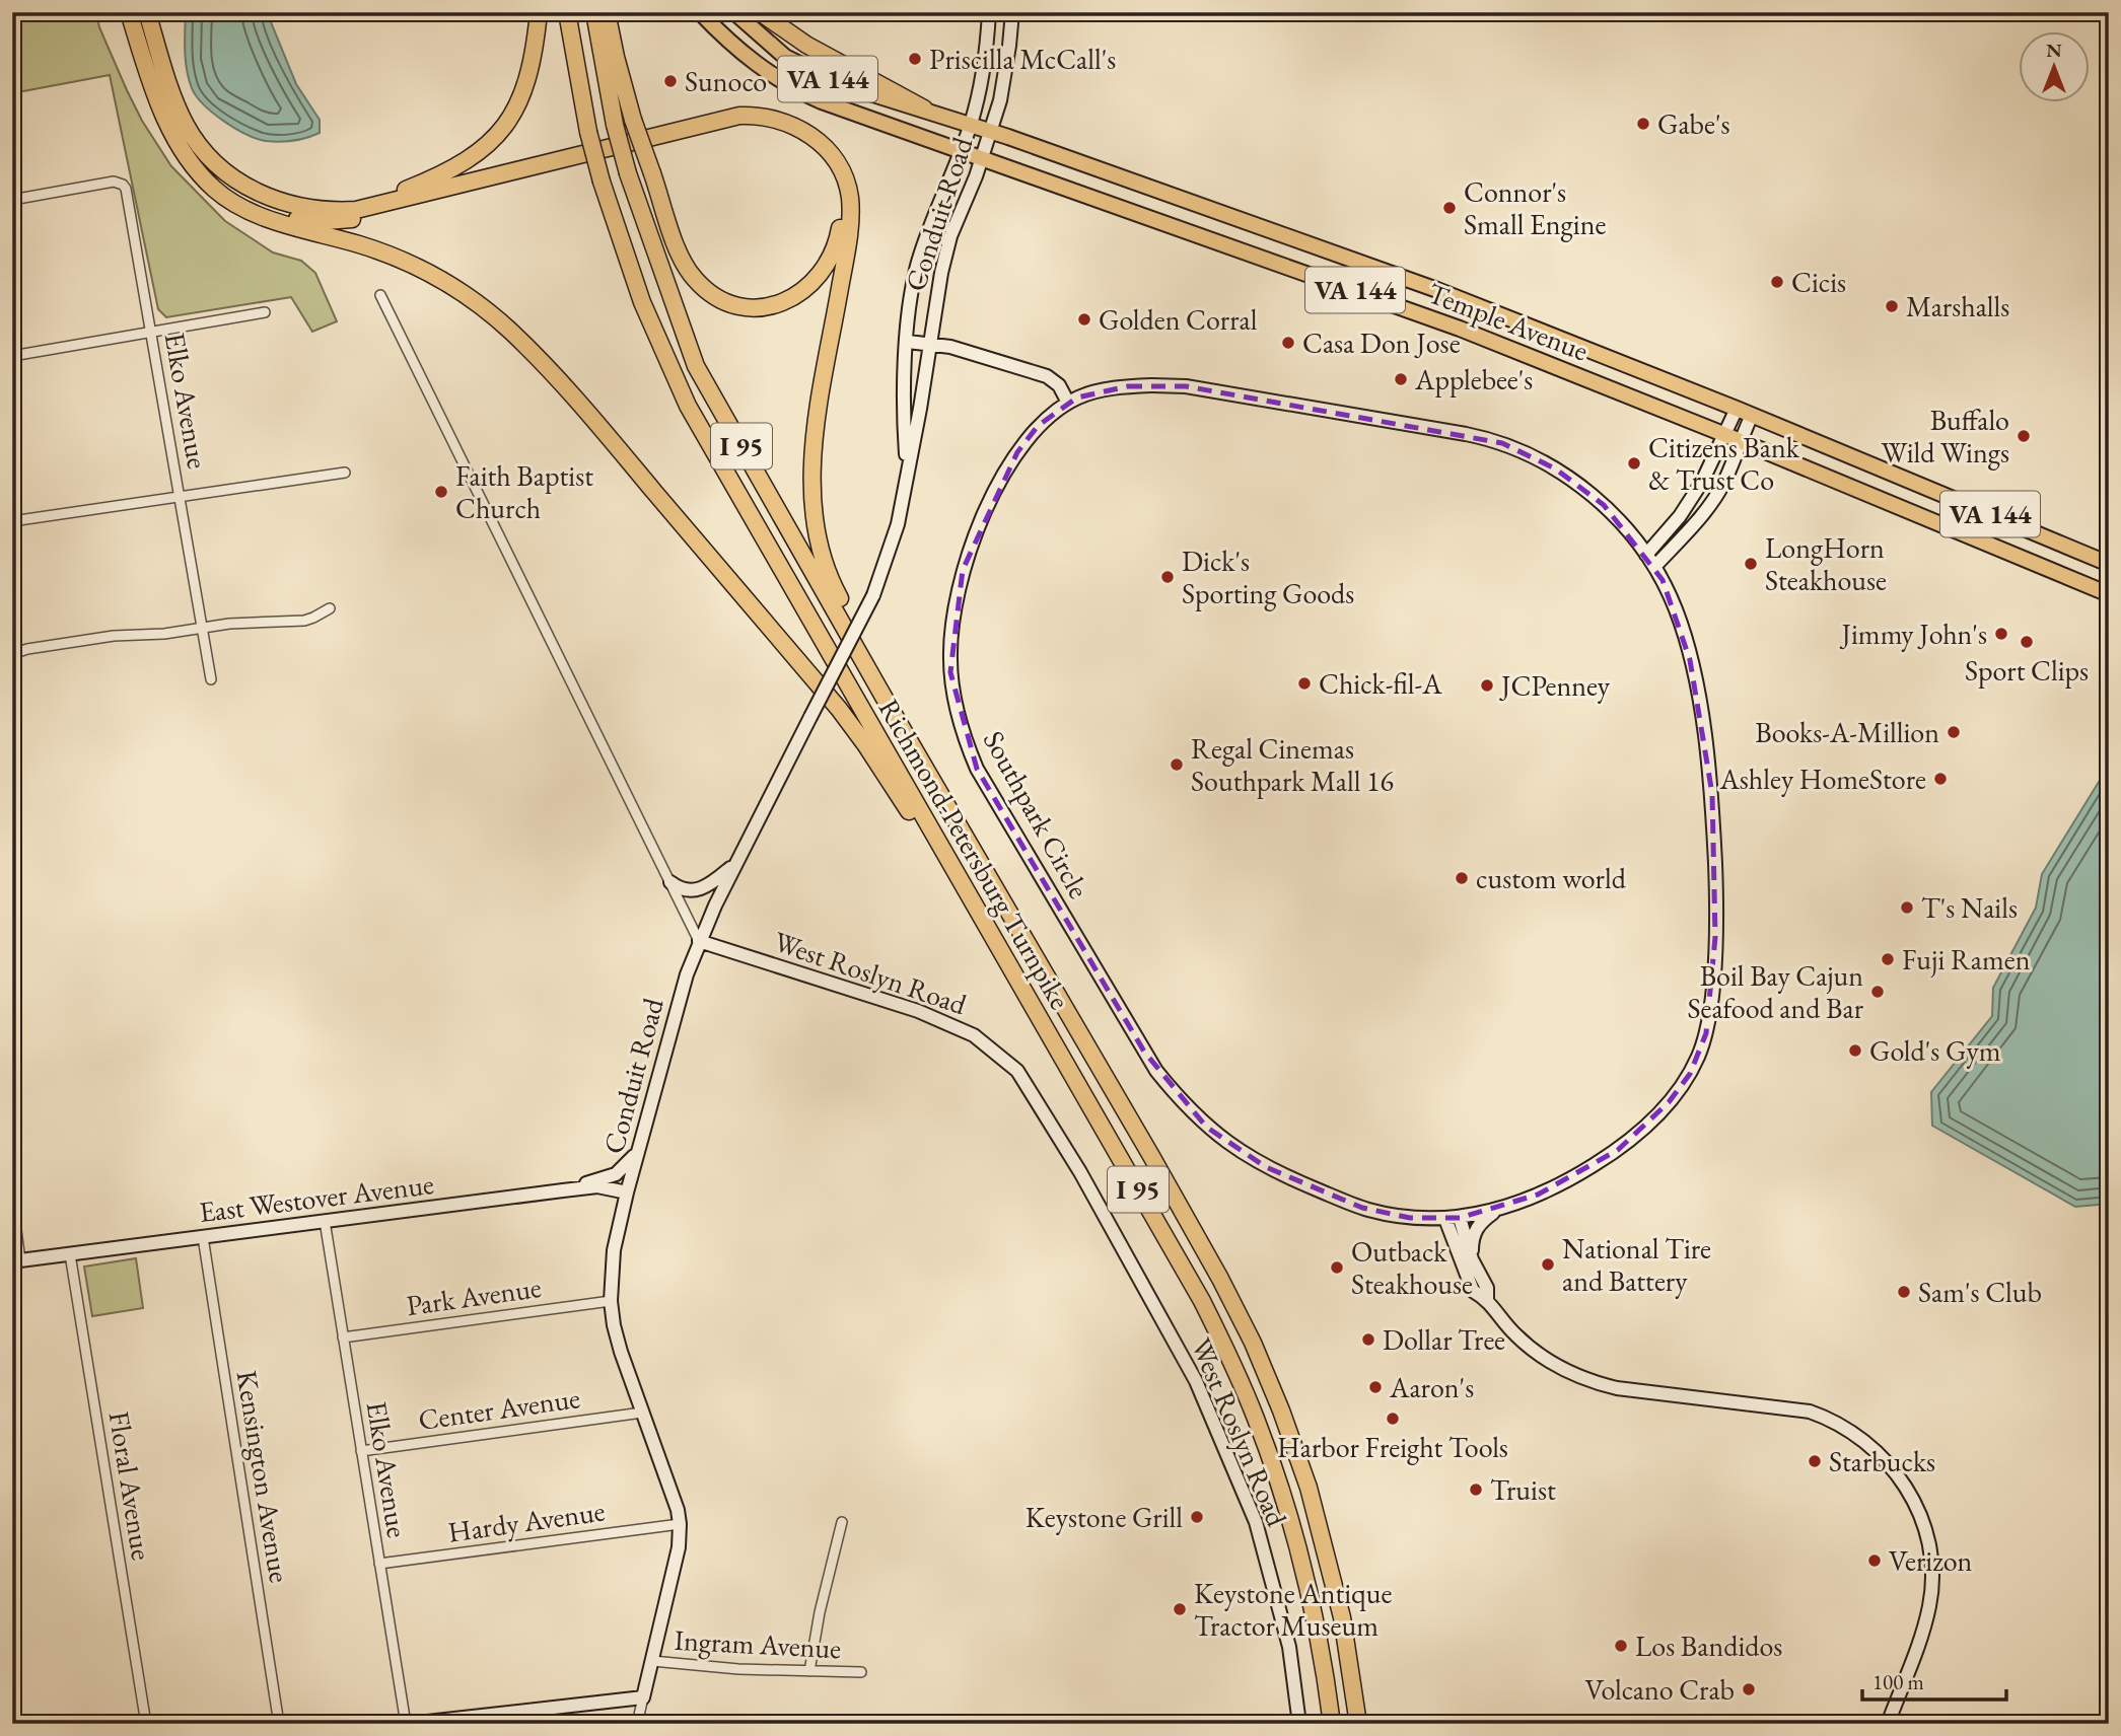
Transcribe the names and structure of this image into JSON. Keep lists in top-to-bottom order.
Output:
{
  "streets": {
    "highway": ["I 95", "Richmond-Petersburg Turnpike"],
    "main road": ["VA 144", "Temple Avenue"],
    "street": [
      "Conduit Road",
      "Elko Avenue",
      "Southpark Circle",
      "West Roslyn Road",
      "East Westover Avenue",
      "Park Avenue",
      "Center Avenue",
      "Kensington Avenue",
      "Floral Avenue",
      "Hardy Avenue",
      "Ingram Avenue"
    ]
  },
  "crossings": [
    ["Conduit Road", "Temple Avenue"],
    ["Conduit Road", "West Roslyn Road"],
    ["Conduit Road", "East Westover Avenue"],
    ["Conduit Road", "Park Avenue"],
    ["Conduit Road", "Center Avenue"],
    ["Conduit Road", "Hardy Avenue"],
    ["Conduit Road", "Ingram Avenue"],
    ["Elko Avenue", "East Westover Avenue"],
    ["Elko Avenue", "Park Avenue"],
    ["Elko Avenue", "Center Avenue"],
    ["Elko Avenue", "Hardy Avenue"],
    ["East Westover Avenue", "Kensington Avenue"],
    ["East Westover Avenue", "Floral Avenue"]
  ],
  "places": [
    "Priscilla McCall's",
    "Sunoco",
    "Gabe's",
    "Connor's Small Engine",
    "Cicis",
    "Marshalls",
    "Golden Corral",
    "Casa Don Jose",
    "Applebee's",
    "Buffalo Wild Wings",
    "Citizens Bank & Trust Co",
    "Faith Baptist Church",
    "LongHorn Steakhouse",
    "Dick's Sporting Goods",
    "Jimmy John's",
    "Sport Clips",
    "Chick-fil-A",
    "JCPenney",
    "Books-A-Million",
    "Regal Cinemas Southpark Mall 16",
    "Ashley HomeStore",
    "custom world",
    "T's Nails",
    "Fuji Ramen",
    "Boil Bay Cajun Seafood and Bar",
    "Gold's Gym",
    "National Tire and Battery",
    "Outback Steakhouse",
    "Sam's Club",
    "Dollar Tree",
    "Aaron's",
    "Harbor Freight Tools",
    "Starbucks",
    "Truist",
    "Keystone Grill",
    "Verizon",
    "Keystone Antique Tractor Museum",
    "Los Bandidos",
    "Volcano Crab"
  ],
  "scale_bar": "100 m",
  "north": "top"
}
